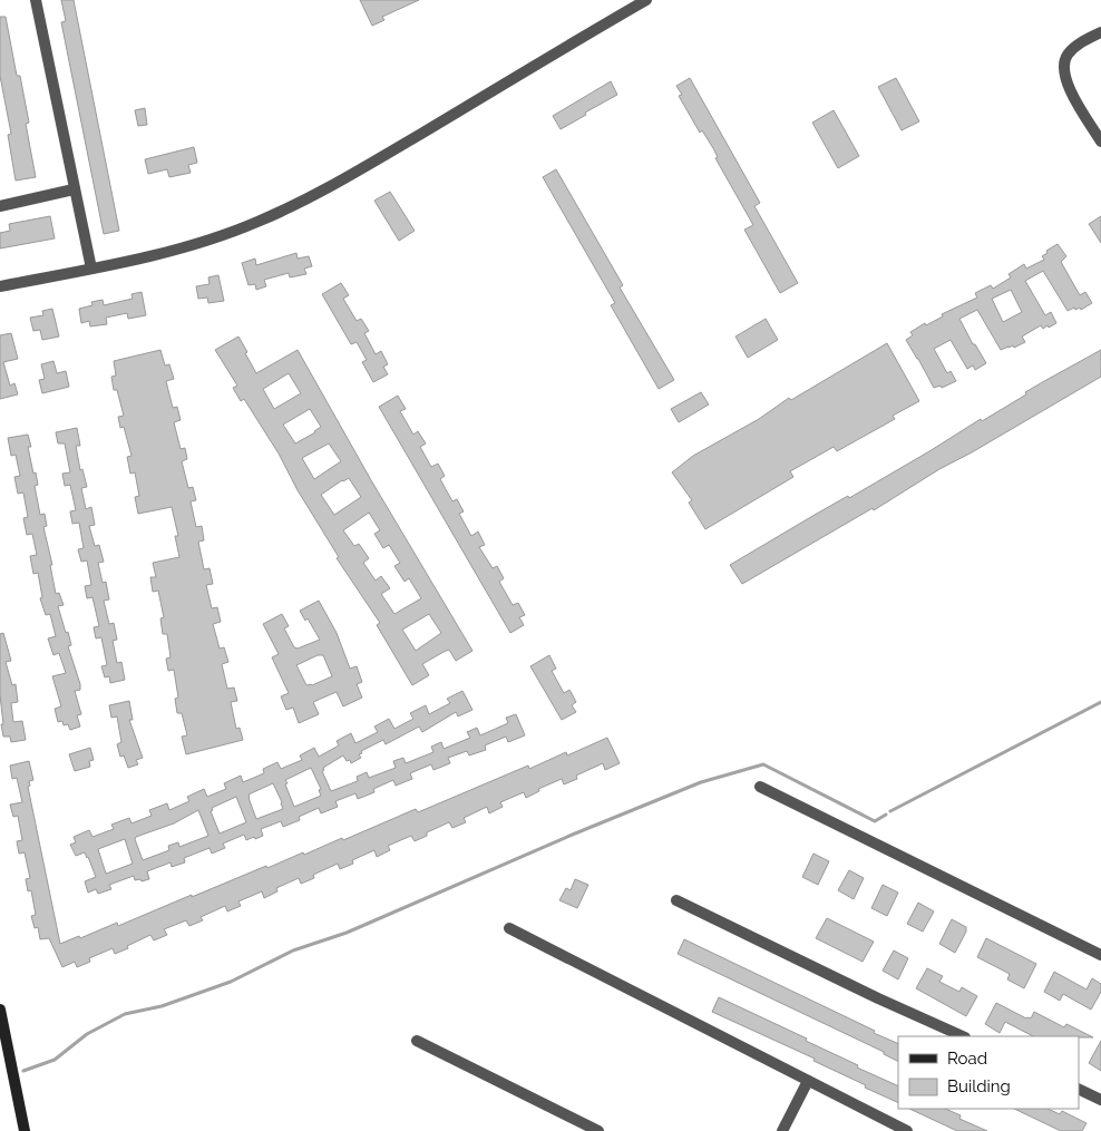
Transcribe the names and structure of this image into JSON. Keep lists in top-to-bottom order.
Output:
{
  "legend": ["Road", "Building"]
}
